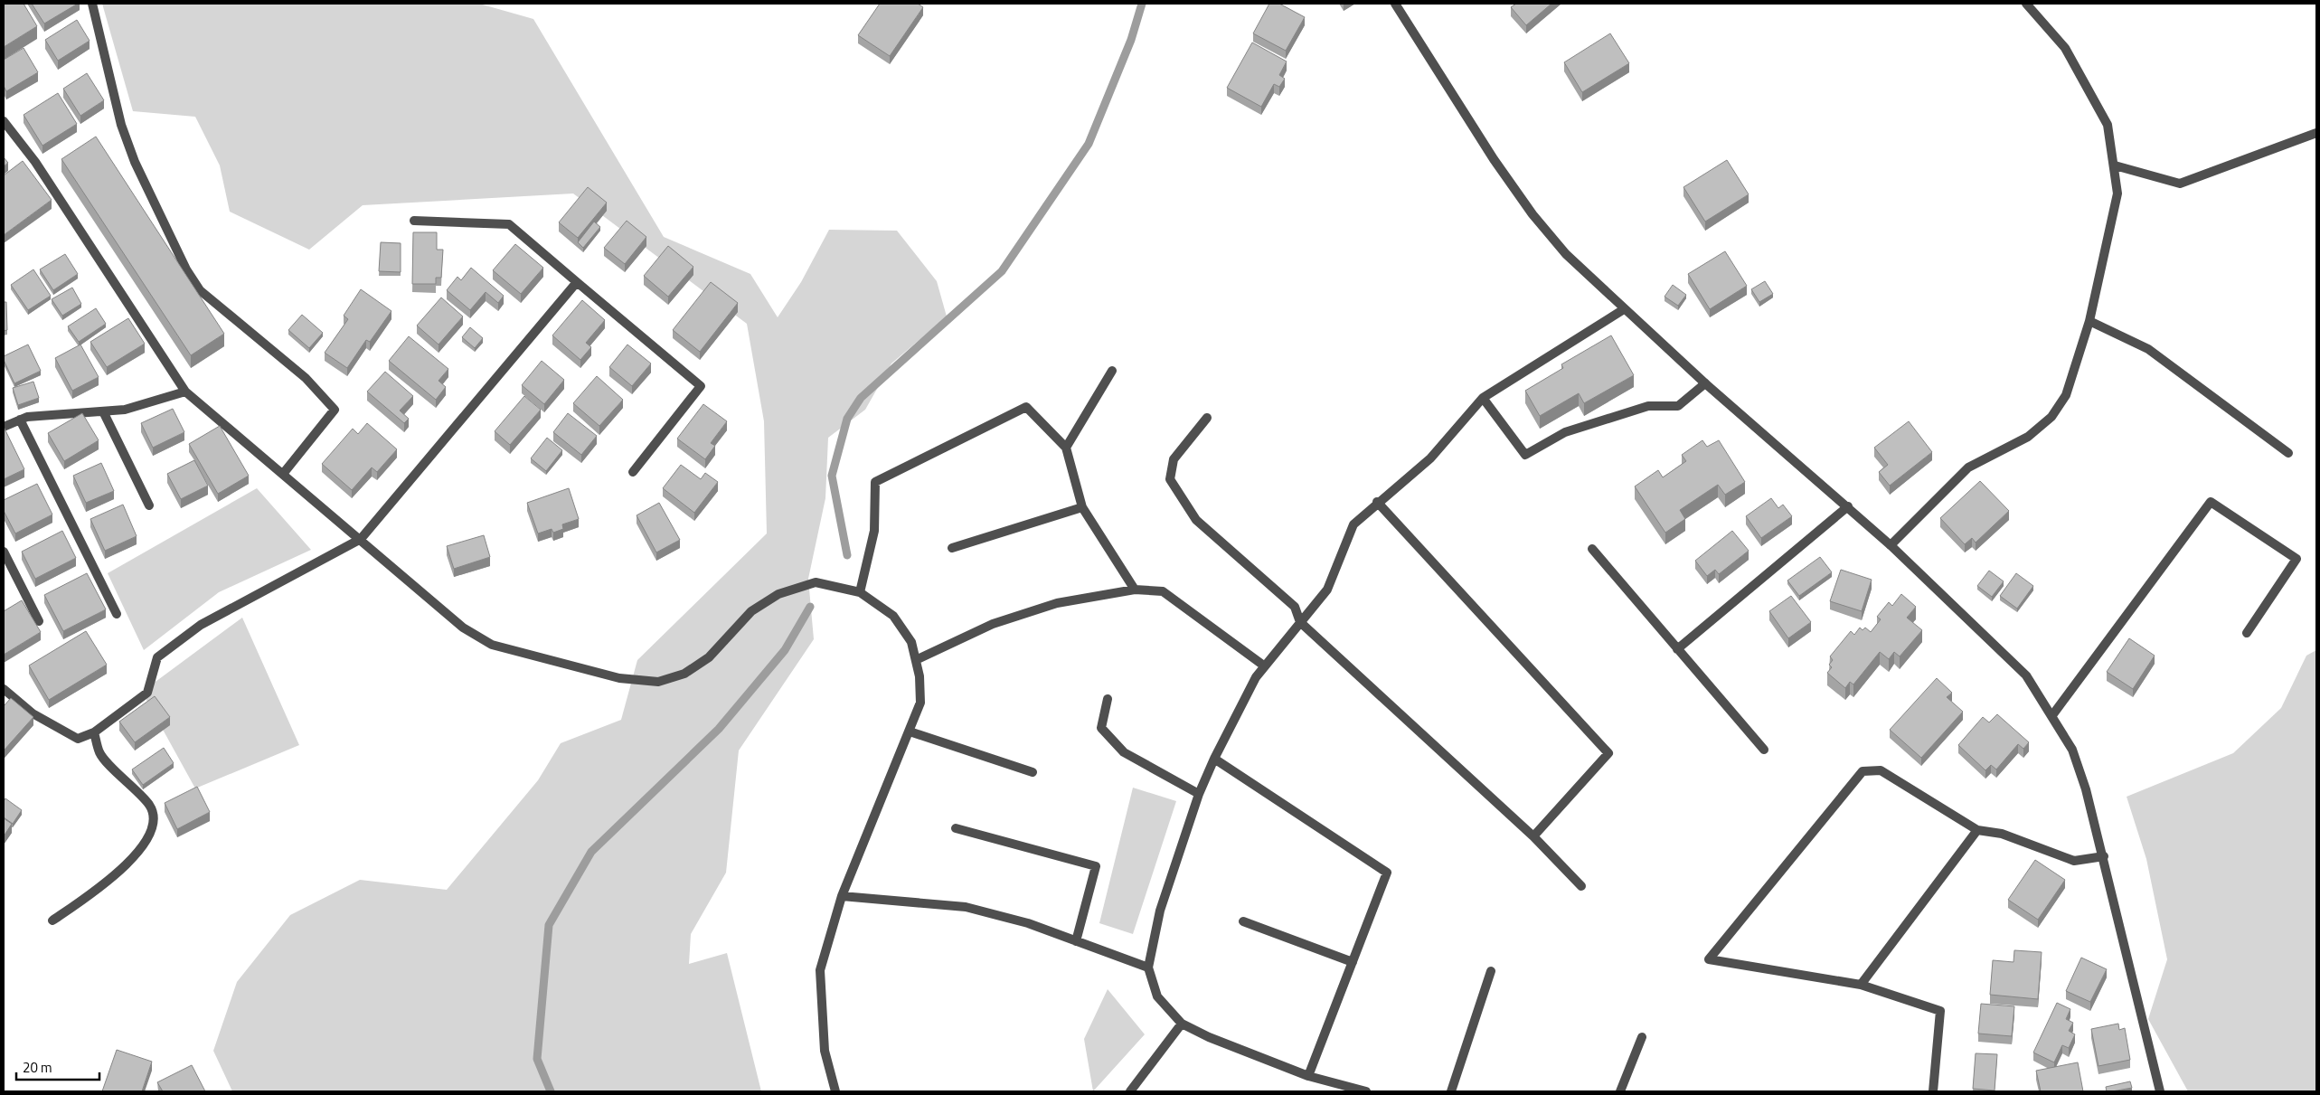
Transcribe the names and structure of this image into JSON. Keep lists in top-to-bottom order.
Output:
{
  "scale_bar": "20 m"
}
